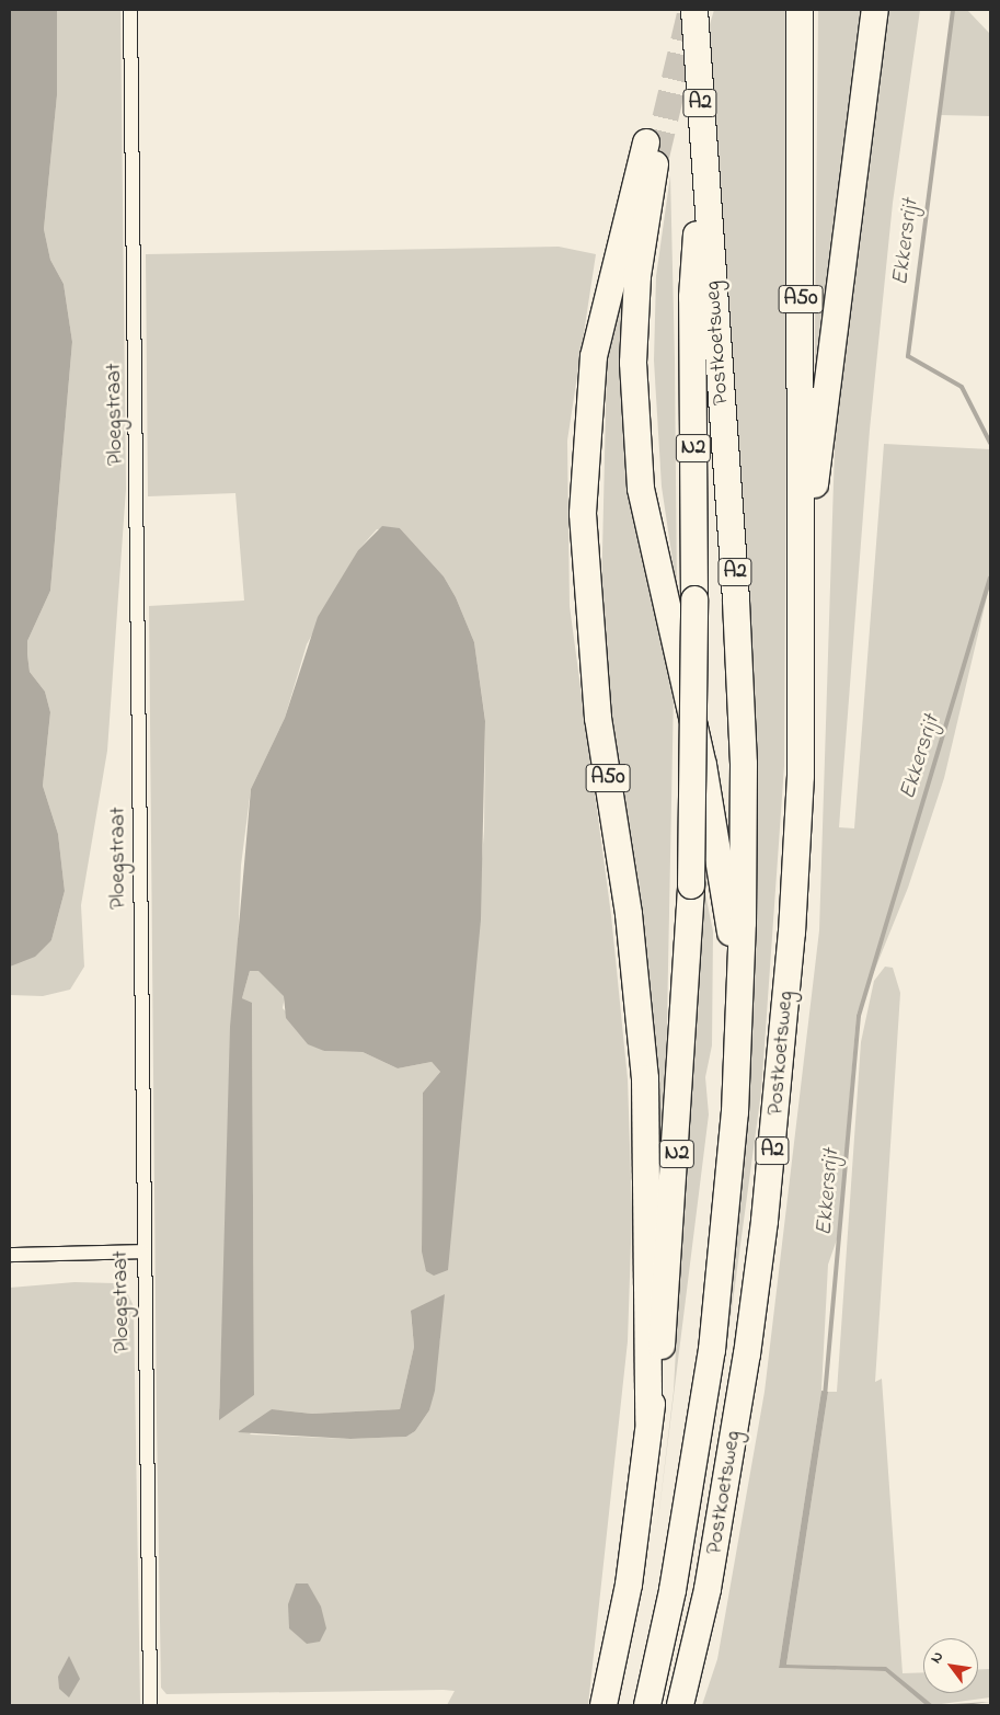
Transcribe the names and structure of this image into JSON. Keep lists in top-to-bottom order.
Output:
{
  "streets": {
    "highway": [
      "A2",
      "A50",
      "Postkoetsweg",
      "N2"
    ],
    "street": ["Ploegstraat"]
  },
  "water": ["Ekkersrijt"],
  "north": "top left"
}
